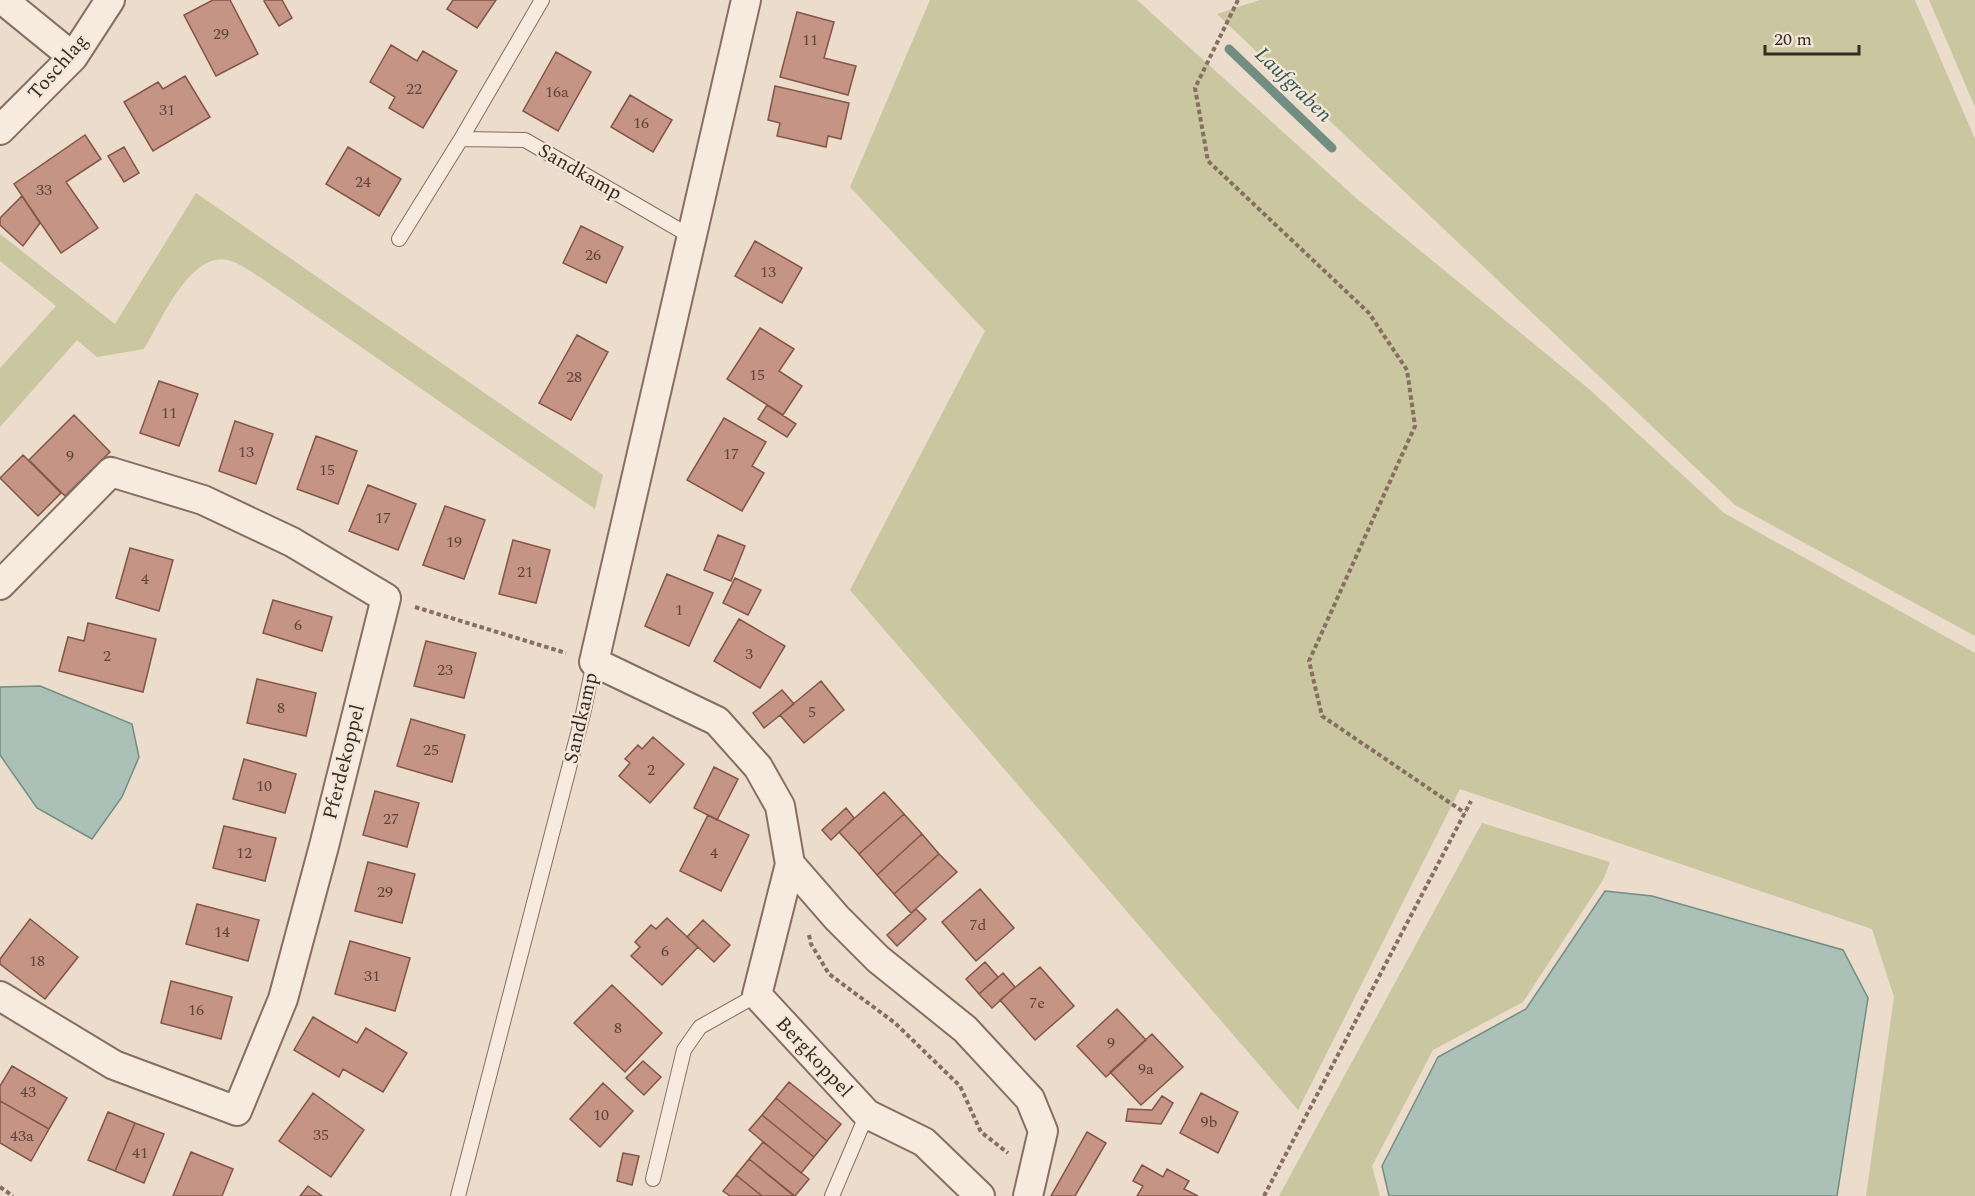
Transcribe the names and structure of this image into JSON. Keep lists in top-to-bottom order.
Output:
{
  "streets": {
    "street": [
      "Toschlag",
      "Sandkamp",
      "Pferdekoppel",
      "Bergkoppel"
    ]
  },
  "water": ["Laufgraben"],
  "house_numbers": [
    "29",
    "11",
    "22",
    "16a",
    "31",
    "16",
    "24",
    "33",
    "26",
    "13",
    "15",
    "28",
    "11",
    "13",
    "17",
    "9",
    "15",
    "17",
    "19",
    "21",
    "4",
    "1",
    "6",
    "3",
    "2",
    "23",
    "8",
    "5",
    "25",
    "2",
    "10",
    "27",
    "12",
    "4",
    "29",
    "7d",
    "14",
    "6",
    "18",
    "31",
    "7e",
    "16",
    "8",
    "9",
    "9a",
    "43",
    "10",
    "9b",
    "35",
    "43a",
    "41"
  ],
  "scale_bar": "20 m"
}
